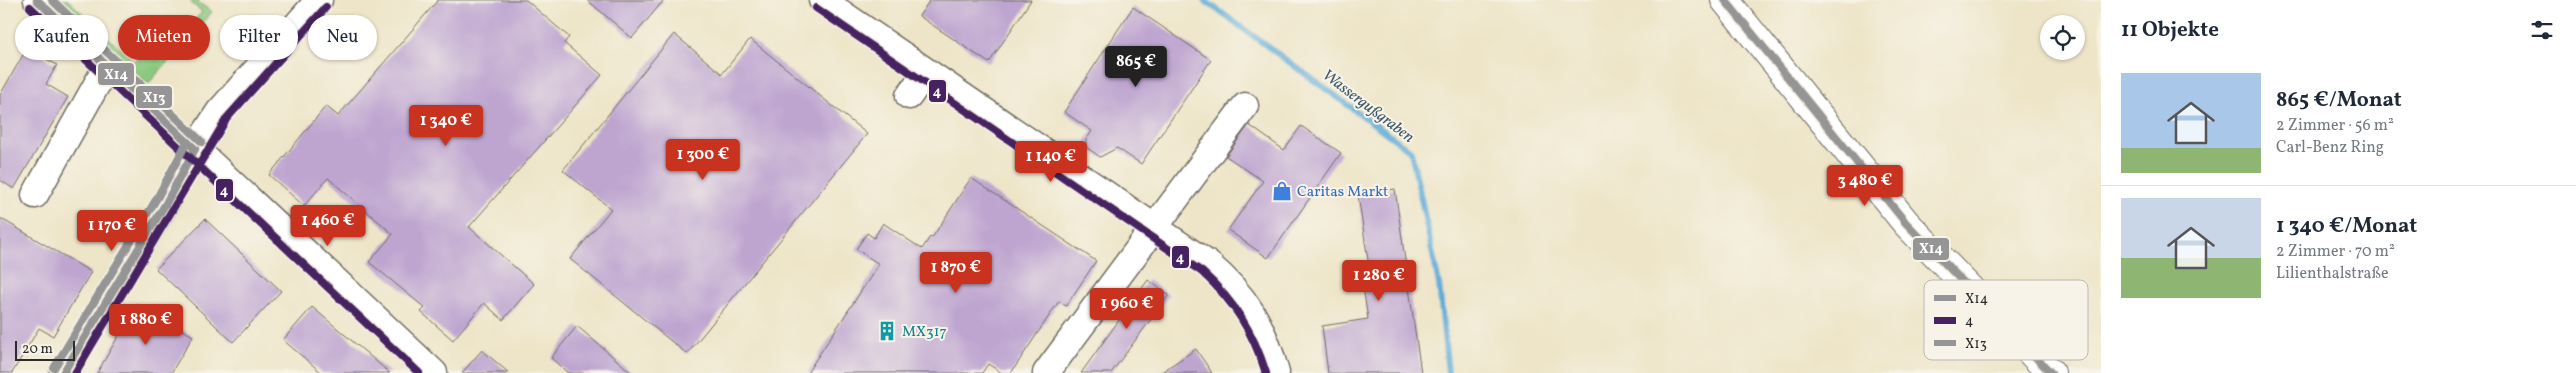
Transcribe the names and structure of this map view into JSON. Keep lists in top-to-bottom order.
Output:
{
  "water": ["Wassergußgraben"],
  "places": {
    "shop": ["Caritas Markt"],
    "building": ["MX317"]
  },
  "lines": ["transit line X14", "transit line X13", "transit line 4"],
  "legend": ["X14", "4", "X13"],
  "scale_bar": "20 m",
  "page": {
    "heading": "11 Objekte",
    "chip": [
      "Kaufen",
      "Mieten",
      "Filter",
      "Neu"
    ],
    "price": [
      "865 €",
      "1 340 €",
      "1 300 €",
      "1 140 €",
      "3 480 €",
      "1 460 €",
      "1 170 €",
      "1 870 €",
      "1 280 €",
      "1 960 €",
      "1 880 €"
    ],
    "list": [
      {
        "name": "865 €/Monat",
        "note": "2 Zimmer · 56 m² · Carl-Benz Ring"
      },
      {
        "name": "1 340 €/Monat",
        "note": "2 Zimmer · 70 m² · Lilienthalstraße"
      }
    ],
    "scale": "20 m"
  }
}
